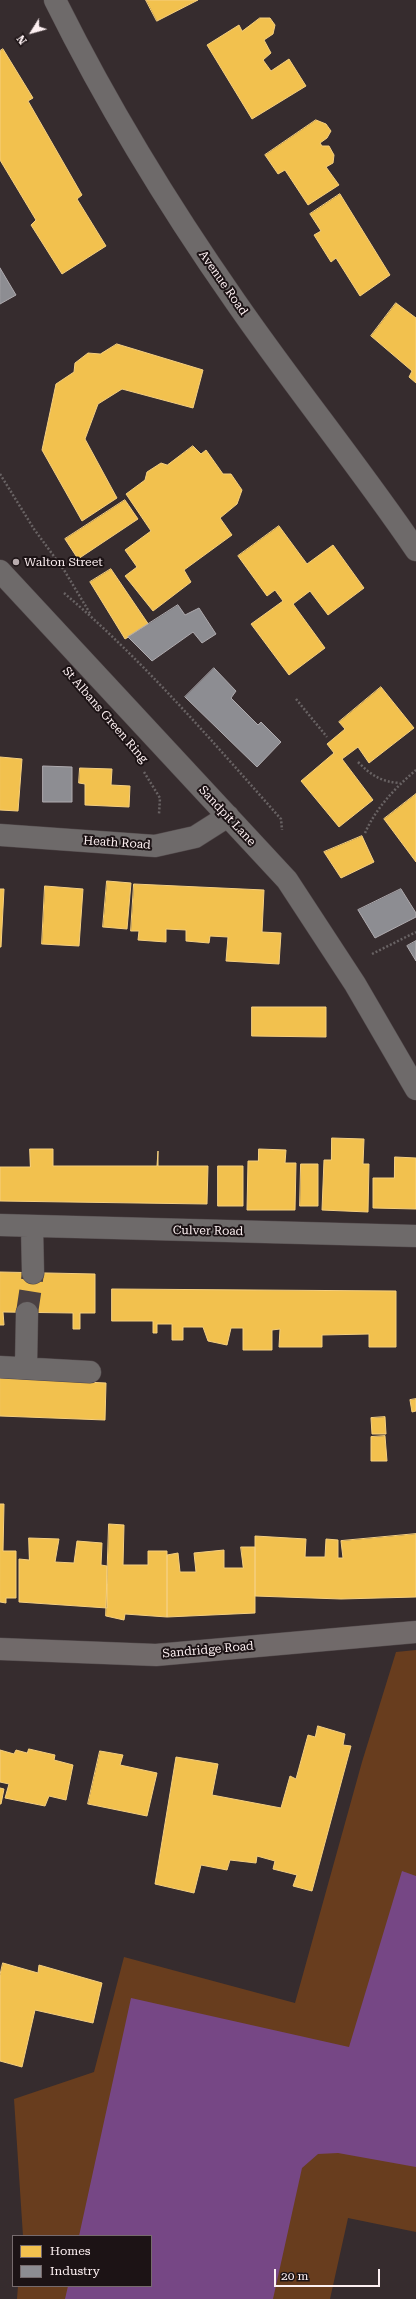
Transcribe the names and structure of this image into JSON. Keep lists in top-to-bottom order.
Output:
{
  "streets": {
    "main road": ["Sandridge Road"],
    "street": [
      "Avenue Road",
      "Sandpit Lane",
      "Heath Road",
      "Culver Road"
    ],
    "path": ["St Albans Green Ring"]
  },
  "crossings": [
    ["St Albans Green Ring", "Heath Road"],
    ["Sandpit Lane", "Heath Road"]
  ],
  "places": ["Walton Street"],
  "legend": ["Homes", "Industry"],
  "scale_bar": "20 m",
  "north": "bottom left"
}
